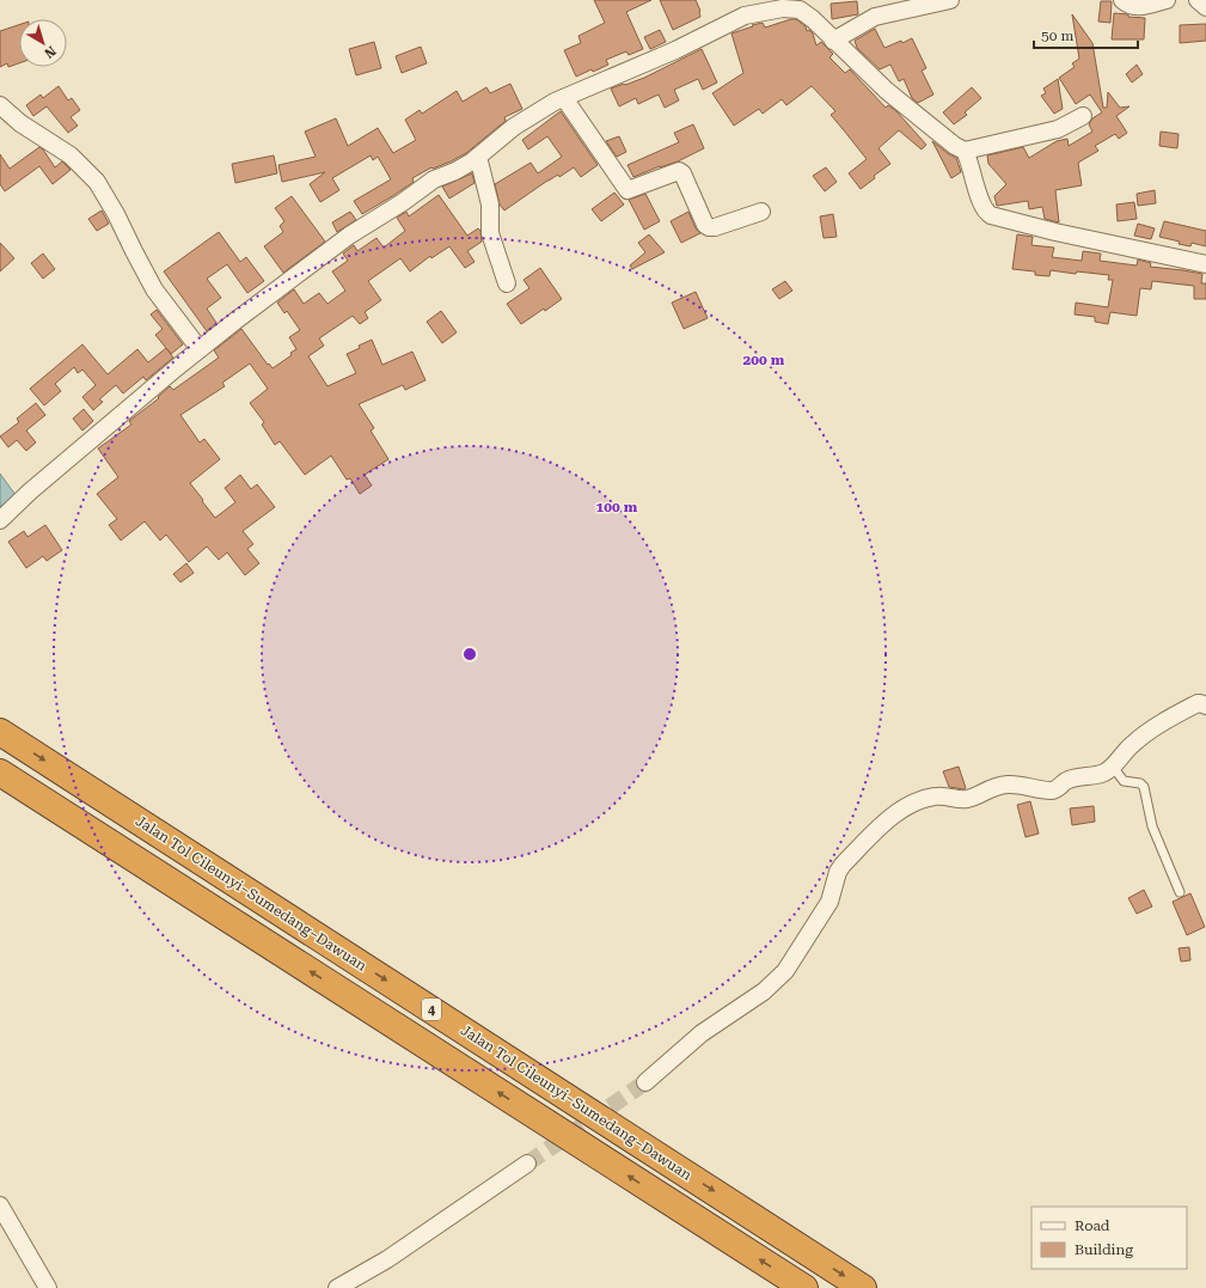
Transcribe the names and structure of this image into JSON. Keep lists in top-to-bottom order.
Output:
{
  "streets": {
    "highway": ["Jalan Tol Cileunyi–Sumedang–Dawuan", "4"]
  },
  "legend": ["Road", "Building"],
  "scale_bar": "50 m",
  "north": "bottom right",
  "rings": ["200 m", "100 m"]
}
